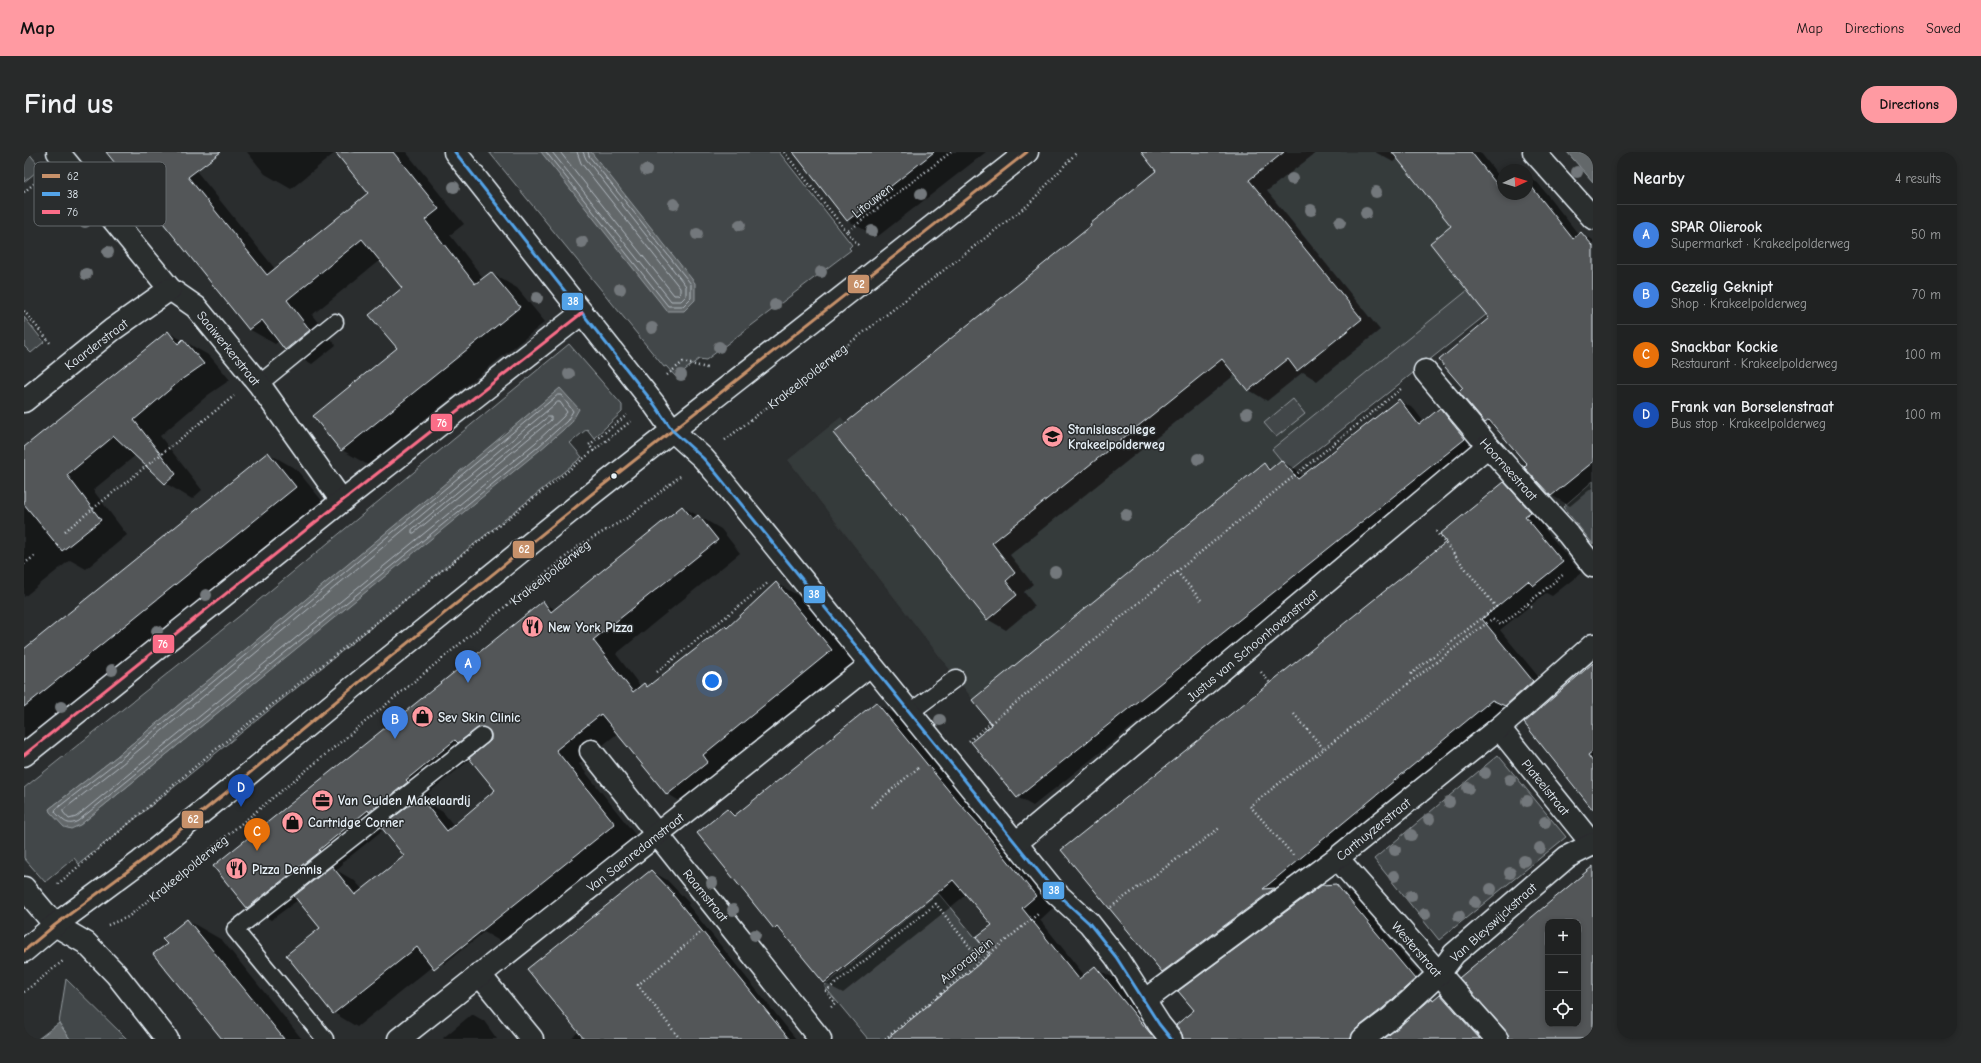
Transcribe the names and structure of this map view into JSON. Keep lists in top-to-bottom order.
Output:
{
  "streets": {
    "street": [
      "Kaarderstraat",
      "Saaiwerkerstraat",
      "Hoornsestraat",
      "Justus van Schoonhovenstraat",
      "Plateelstraat",
      "Carthuyzerstraat",
      "Van Saenredamstraat",
      "Raamstraat",
      "Van Bleyswijckstraat",
      "Westerstraat"
    ],
    "path": ["Litouwen", "Krakeelpolderweg", "Auroraplein"]
  },
  "crossings": [
    ["Kaarderstraat", "Saaiwerkerstraat"],
    ["Hoornsestraat", "Justus van Schoonhovenstraat"],
    ["Plateelstraat", "Carthuyzerstraat"],
    ["Plateelstraat", "Van Bleyswijckstraat"],
    ["Carthuyzerstraat", "Westerstraat"],
    ["Van Saenredamstraat", "Raamstraat"],
    ["Van Bleyswijckstraat", "Westerstraat"]
  ],
  "places": {
    "school or university": ["Stanislascollege Krakeelpolderweg"],
    "restaurant": ["New York Pizza", "Pizza Dennis"],
    "shop": ["Sev Skin Clinic", "Cartridge Corner"],
    "office": ["Van Gulden Makelaardij"]
  },
  "lines": ["transit line 62", "transit line 38", "transit line 76"],
  "legend": ["62", "38", "76"],
  "north": "right",
  "page": {
    "header": "Map",
    "nav": ["Map", "Directions", "Saved"],
    "buttons": "Directions",
    "title": "Find us",
    "heading": ["Nearby", "4 results"],
    "list": [
      {
        "mark": "A",
        "name": "SPAR Olierook",
        "note": "Supermarket · Krakeelpolderweg",
        "value": "50 m"
      },
      {
        "mark": "B",
        "name": "Gezelig Geknipt",
        "note": "Shop · Krakeelpolderweg",
        "value": "70 m"
      },
      {
        "mark": "C",
        "name": "Snackbar Kockie",
        "note": "Restaurant · Krakeelpolderweg",
        "value": "100 m"
      },
      {
        "mark": "D",
        "name": "Frank van Borselenstraat",
        "note": "Bus stop · Krakeelpolderweg",
        "value": "100 m"
      }
    ],
    "pins": [
      "A",
      "B",
      "D",
      "C"
    ],
    "map_buttons": ["+", "−"]
  }
}
